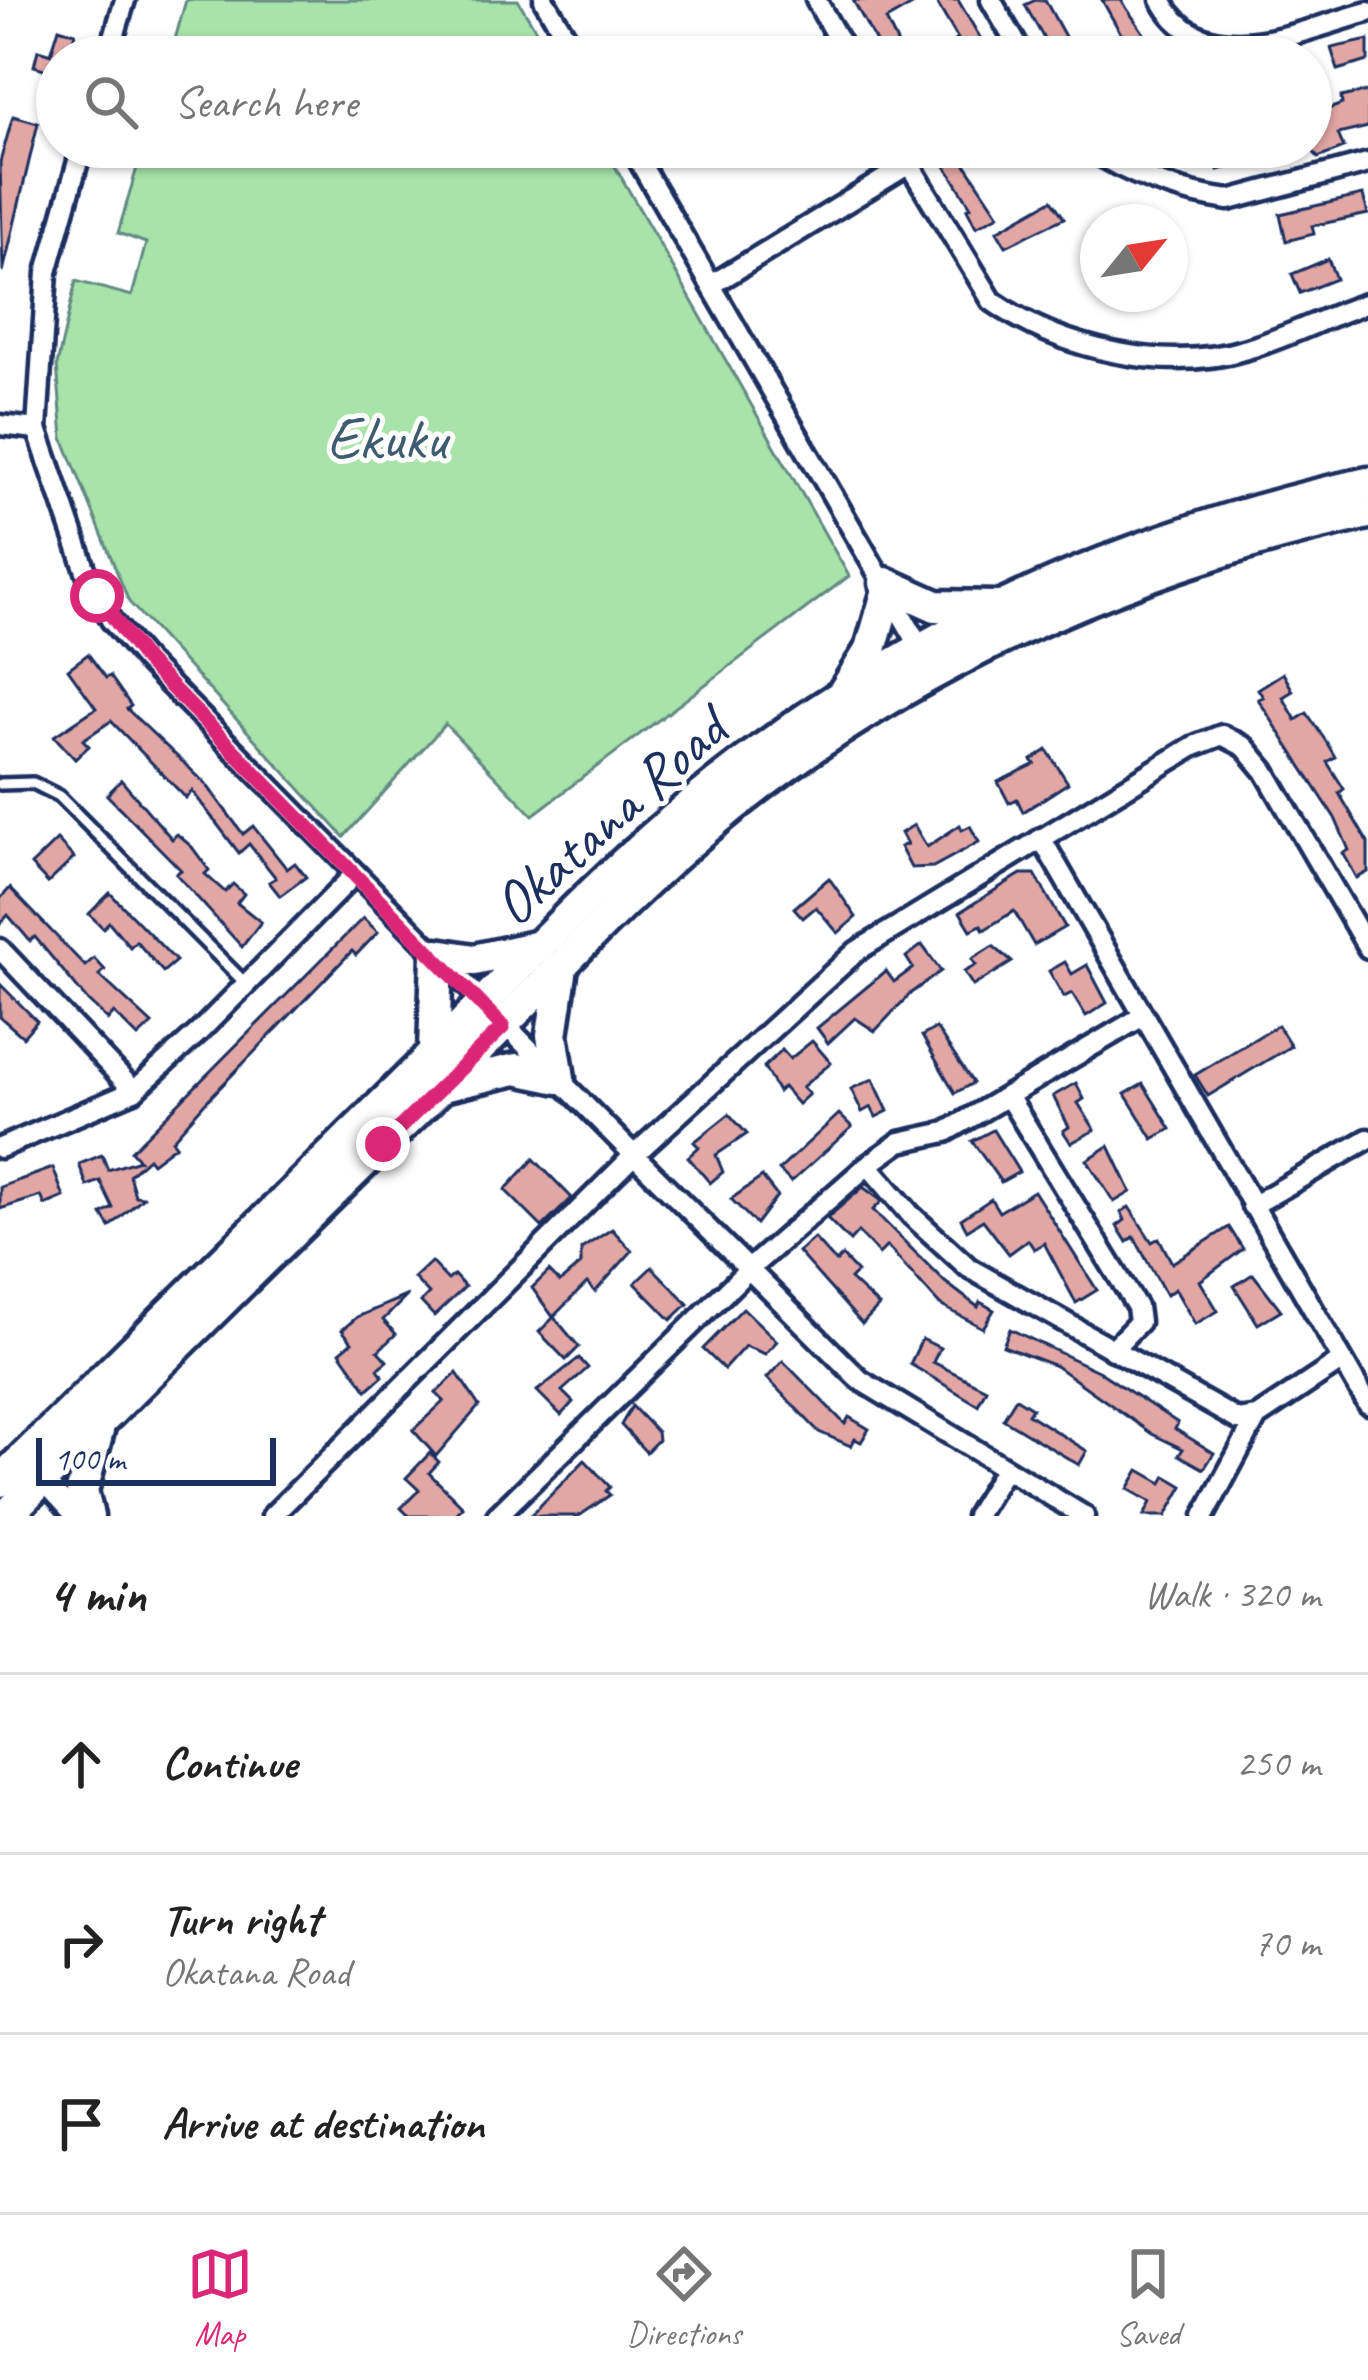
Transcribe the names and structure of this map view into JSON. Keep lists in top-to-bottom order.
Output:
{
  "streets": {
    "main road": ["Okatana Road"]
  },
  "parks": ["Ekuku"],
  "scale_bar": "100 m",
  "north": "top right",
  "page": {
    "search": "Search here",
    "scale": "100 m",
    "heading": ["4 min", "Walk · 320 m"],
    "list": [
      ["Continue", "250 m"],
      ["Turn right", "Okatana Road", "70 m"],
      "Arrive at destination"
    ],
    "nav": ["Map", "Directions", "Saved"]
  }
}
